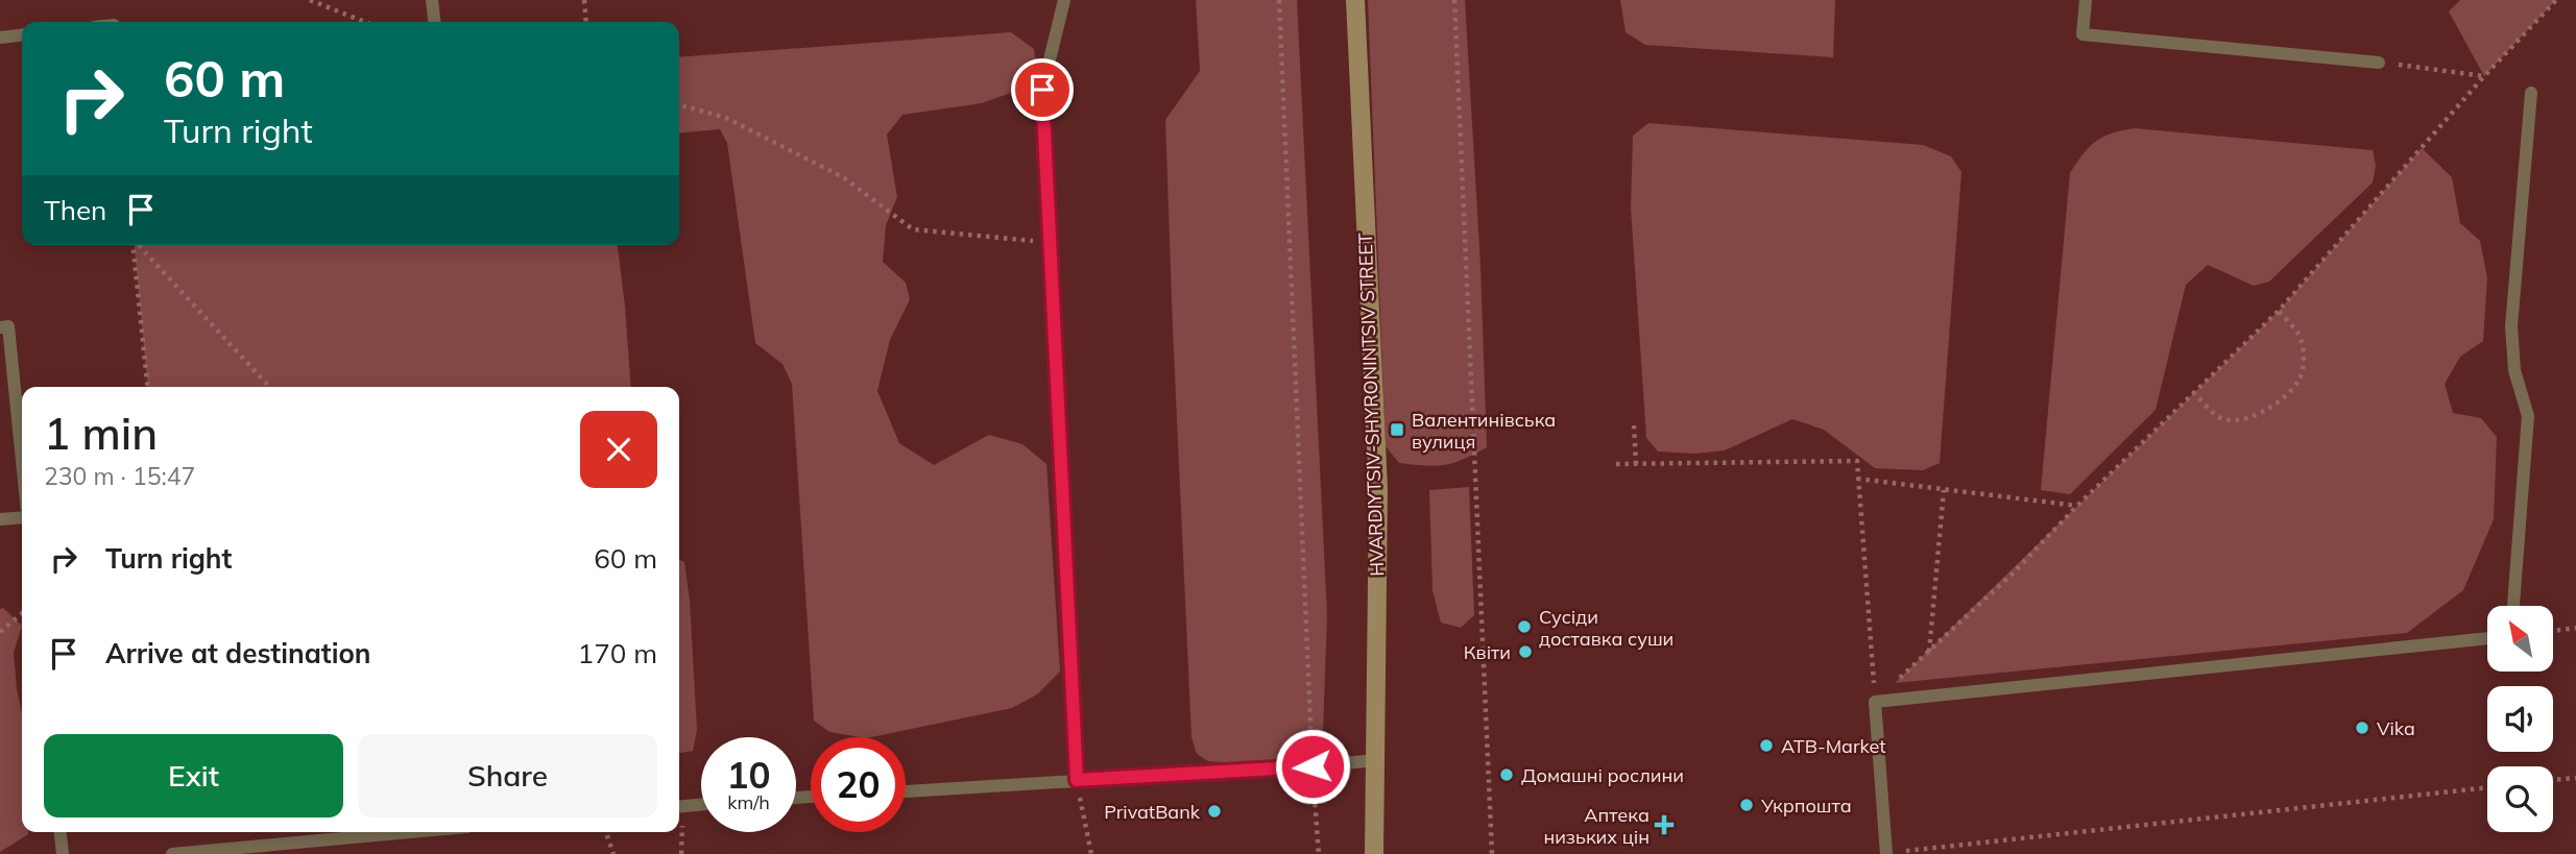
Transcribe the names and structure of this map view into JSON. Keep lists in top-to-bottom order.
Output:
{
  "streets": {
    "main road": ["HVARDIYTSIV-SHYRONINTSIV STREET"]
  },
  "places": {
    "transit": ["Валентинівська вулиця"],
    "other": [
      "Сусіди доставка суши",
      "Квіти",
      "Vika",
      "ATB-Market",
      "Домашні рослини",
      "Укрпошта",
      "PrivatBank"
    ],
    "health": ["Аптека низьких цін"]
  },
  "north": "top left",
  "page": {
    "turn": ["60 m", "Turn right"],
    "then": "Then",
    "heading": ["1 min", "230 m · 15:47"],
    "list": [
      {
        "name": "Turn right",
        "value": "60 m"
      },
      {
        "name": "Arrive at destination",
        "value": "170 m"
      }
    ],
    "buttons": ["Exit", "Share"],
    "speed": "10 km/h",
    "limit": "20"
  }
}
